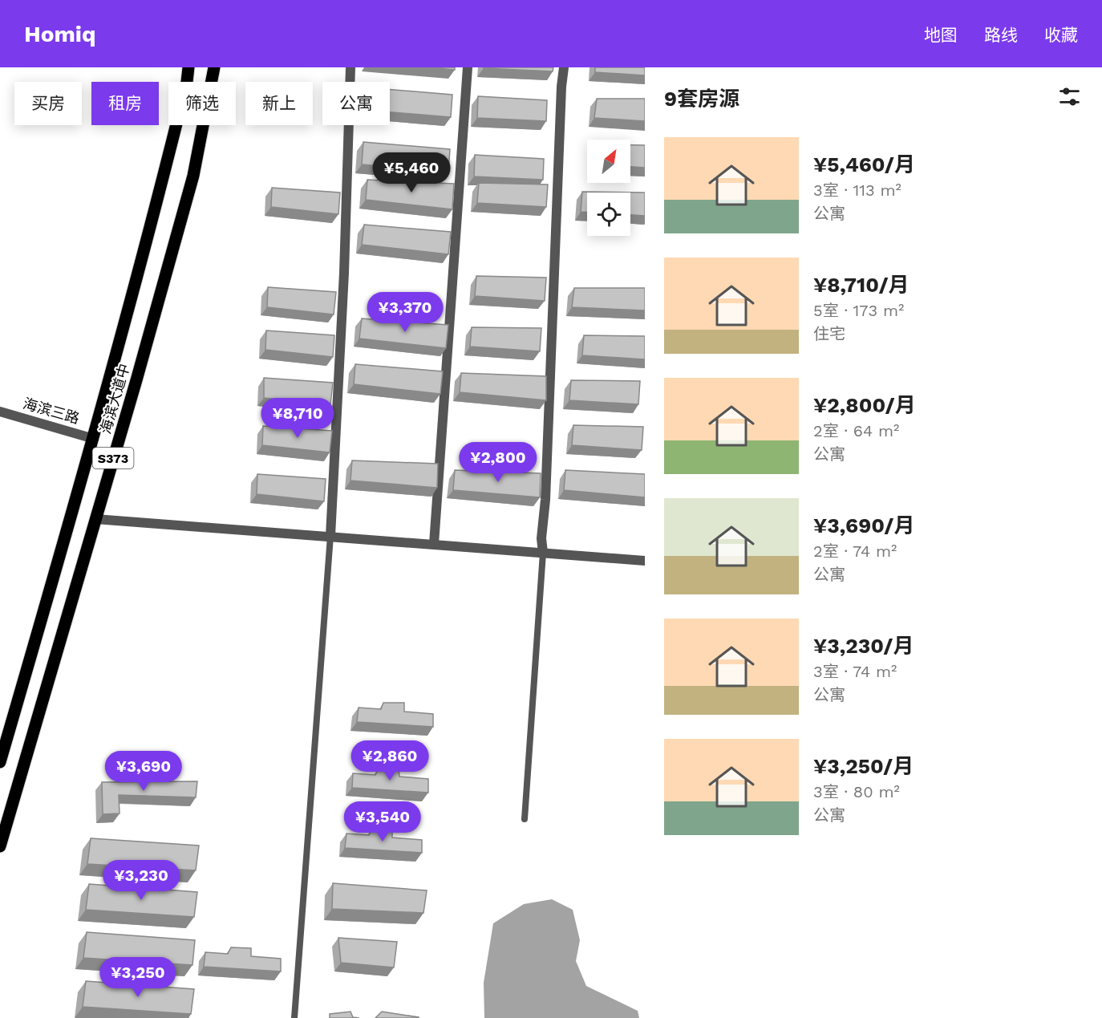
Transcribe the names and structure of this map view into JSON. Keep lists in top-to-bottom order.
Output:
{
  "streets": {
    "main road": ["海滨大道中", "S373"],
    "street": ["海滨三路"]
  },
  "crossings": [
    ["海滨大道中", "海滨三路"]
  ],
  "north": "top right",
  "page": {
    "header": "Homiq",
    "nav": ["地图", "路线", "收藏"],
    "heading": "9套房源",
    "chip": [
      "买房",
      "租房",
      "筛选",
      "新上",
      "公寓"
    ],
    "list": [
      {
        "name": "¥5,460/月",
        "note": "3室 · 113 m² · 公寓"
      },
      {
        "name": "¥8,710/月",
        "note": "5室 · 173 m² · 住宅"
      },
      {
        "name": "¥2,800/月",
        "note": "2室 · 64 m² · 公寓"
      },
      {
        "name": "¥3,690/月",
        "note": "2室 · 74 m² · 公寓"
      },
      {
        "name": "¥3,230/月",
        "note": "3室 · 74 m² · 公寓"
      },
      {
        "name": "¥3,250/月",
        "note": "3室 · 80 m² · 公寓"
      }
    ],
    "price": [
      "¥5,460",
      "¥3,370",
      "¥8,710",
      "¥2,800",
      "¥2,860",
      "¥3,690",
      "¥3,540",
      "¥3,230",
      "¥3,250"
    ]
  }
}
